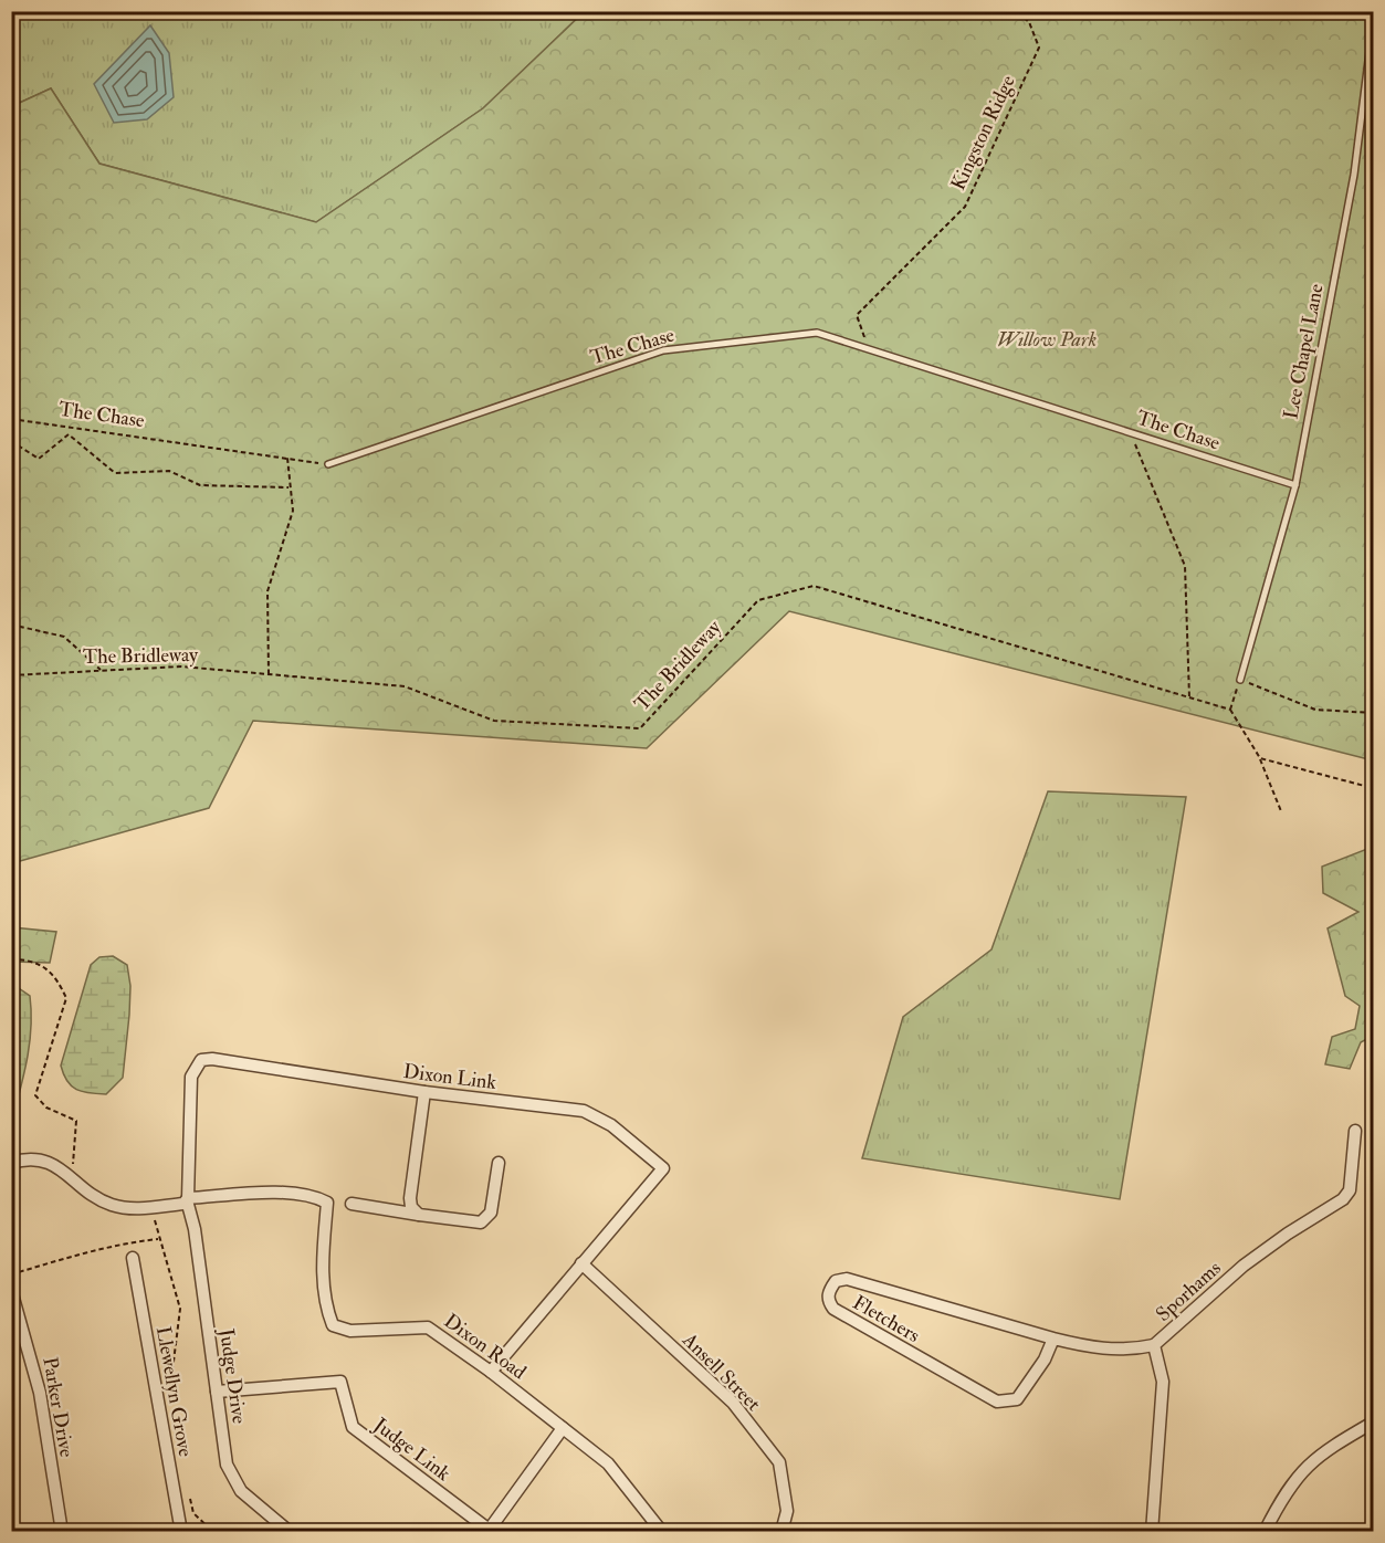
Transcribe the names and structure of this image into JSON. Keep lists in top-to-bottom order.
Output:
{
  "streets": {
    "street": [
      "Dixon Link",
      "Sporhams",
      "Fletchers",
      "Dixon Road",
      "Ansell Street",
      "Judge Drive",
      "Llewellyn Grove",
      "Parker Drive",
      "Judge Link"
    ],
    "lane": ["The Chase", "Lee Chapel Lane"],
    "path": ["Kingston Ridge", "The Bridleway"]
  },
  "crossings": [
    ["Kingston Ridge", "The Chase"],
    ["The Chase", "Lee Chapel Lane"],
    ["Dixon Link", "Dixon Road"],
    ["Dixon Link", "Ansell Street"],
    ["Dixon Link", "Judge Drive"],
    ["Sporhams", "Fletchers"],
    ["Dixon Road", "Judge Drive"],
    ["Judge Drive", "Judge Link"]
  ],
  "parks": ["Willow Park"]
}
